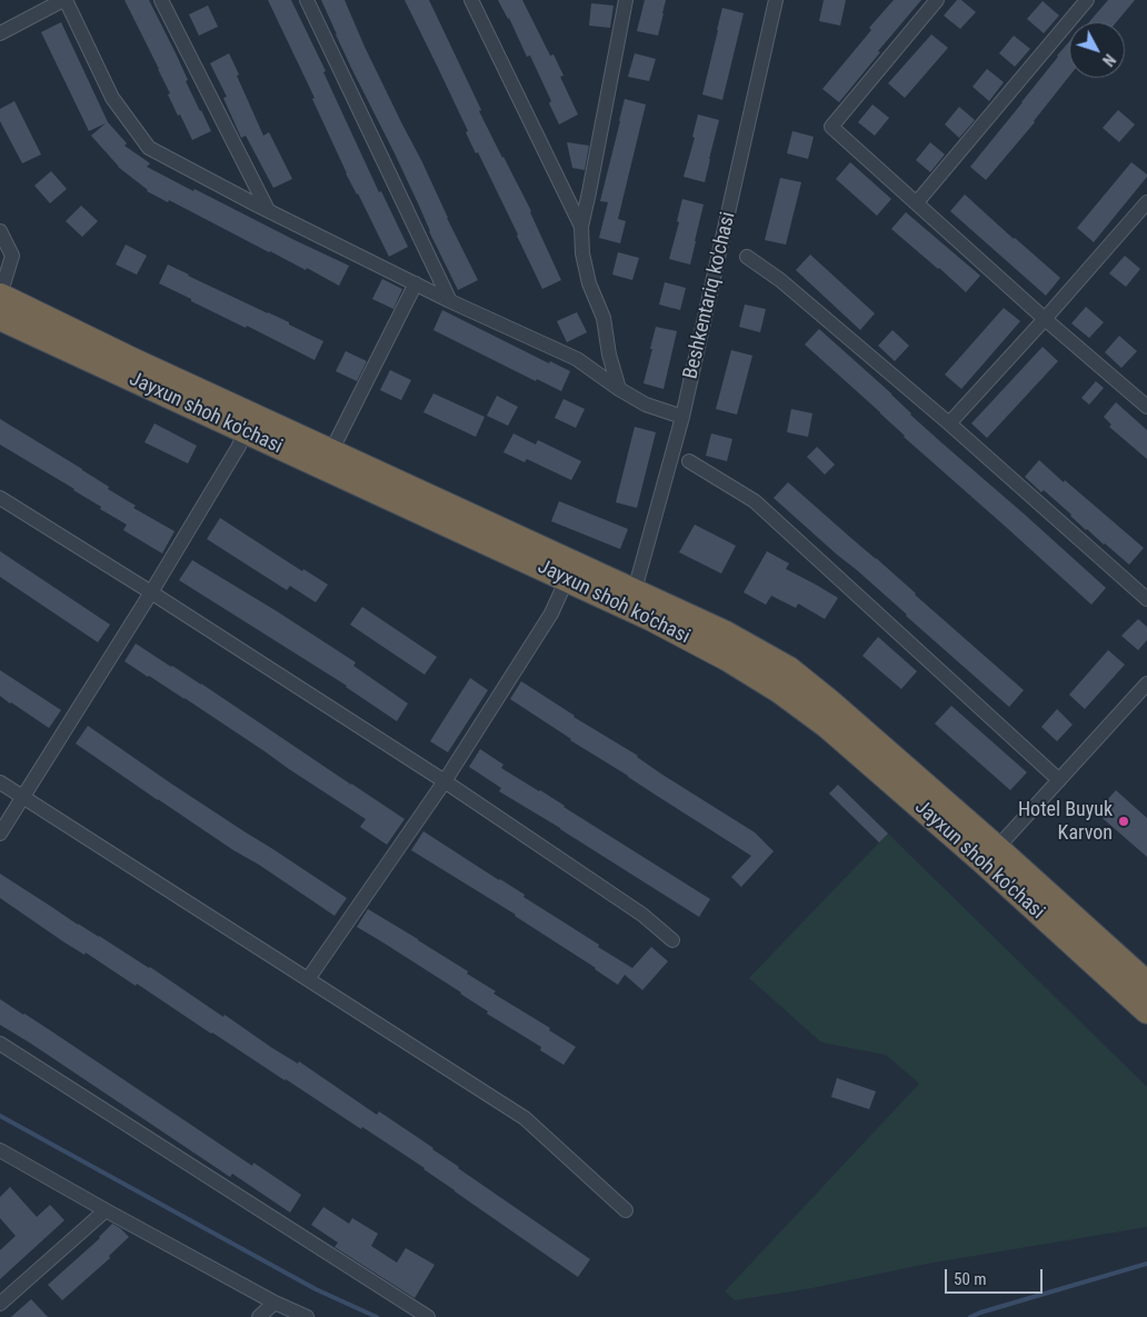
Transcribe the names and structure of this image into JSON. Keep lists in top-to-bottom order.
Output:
{
  "streets": {
    "highway": ["Jayxun shoh ko'chasi"],
    "street": ["Beshkentariq ko'chasi"]
  },
  "crossings": [
    ["Beshkentariq ko'chasi", "Jayxun shoh ko'chasi"]
  ],
  "places": ["Hotel Buyuk Karvon"],
  "scale_bar": "50 m",
  "north": "bottom right"
}
